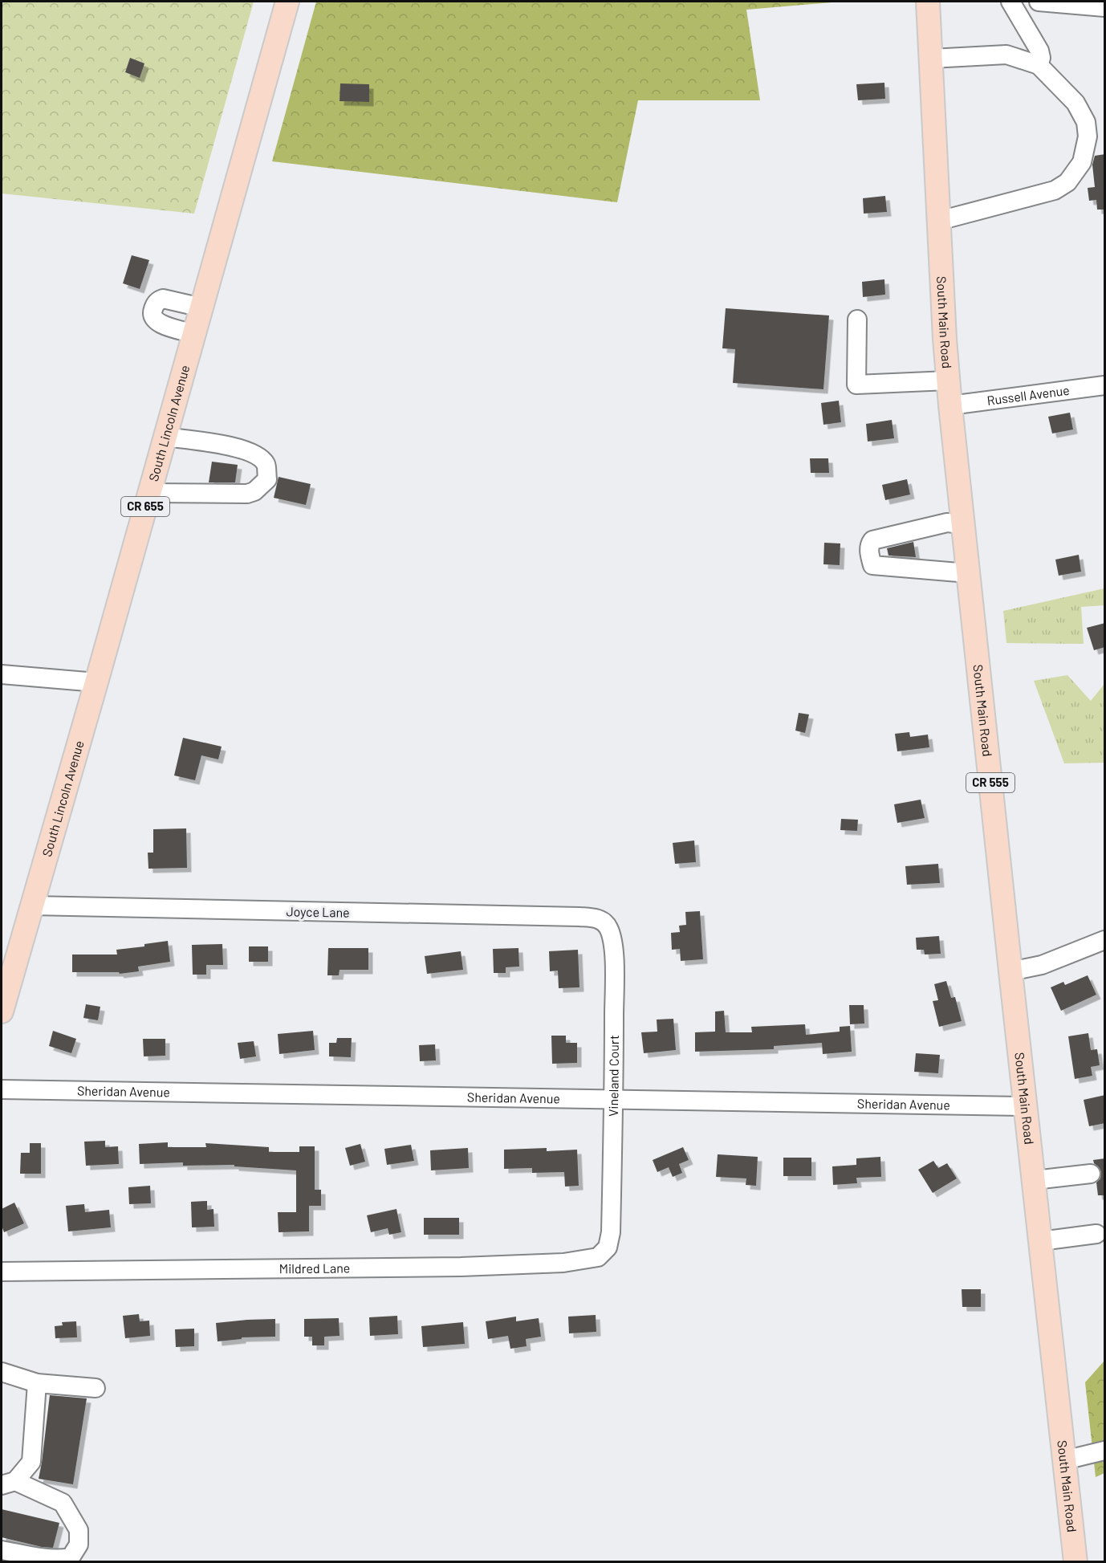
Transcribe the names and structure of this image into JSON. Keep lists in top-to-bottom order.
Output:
{
  "streets": {
    "main road": [
      "South Main Road",
      "South Lincoln Avenue",
      "CR 655",
      "CR 555"
    ],
    "street": [
      "Russell Avenue",
      "Joyce Lane",
      "Vineland Court",
      "Sheridan Avenue",
      "Mildred Lane"
    ]
  },
  "crossings": [
    ["South Main Road", "Russell Avenue"],
    ["South Main Road", "Sheridan Avenue"],
    ["South Lincoln Avenue", "Joyce Lane"],
    ["Joyce Lane", "Vineland Court"],
    ["Vineland Court", "Sheridan Avenue"],
    ["Vineland Court", "Mildred Lane"]
  ]
}
